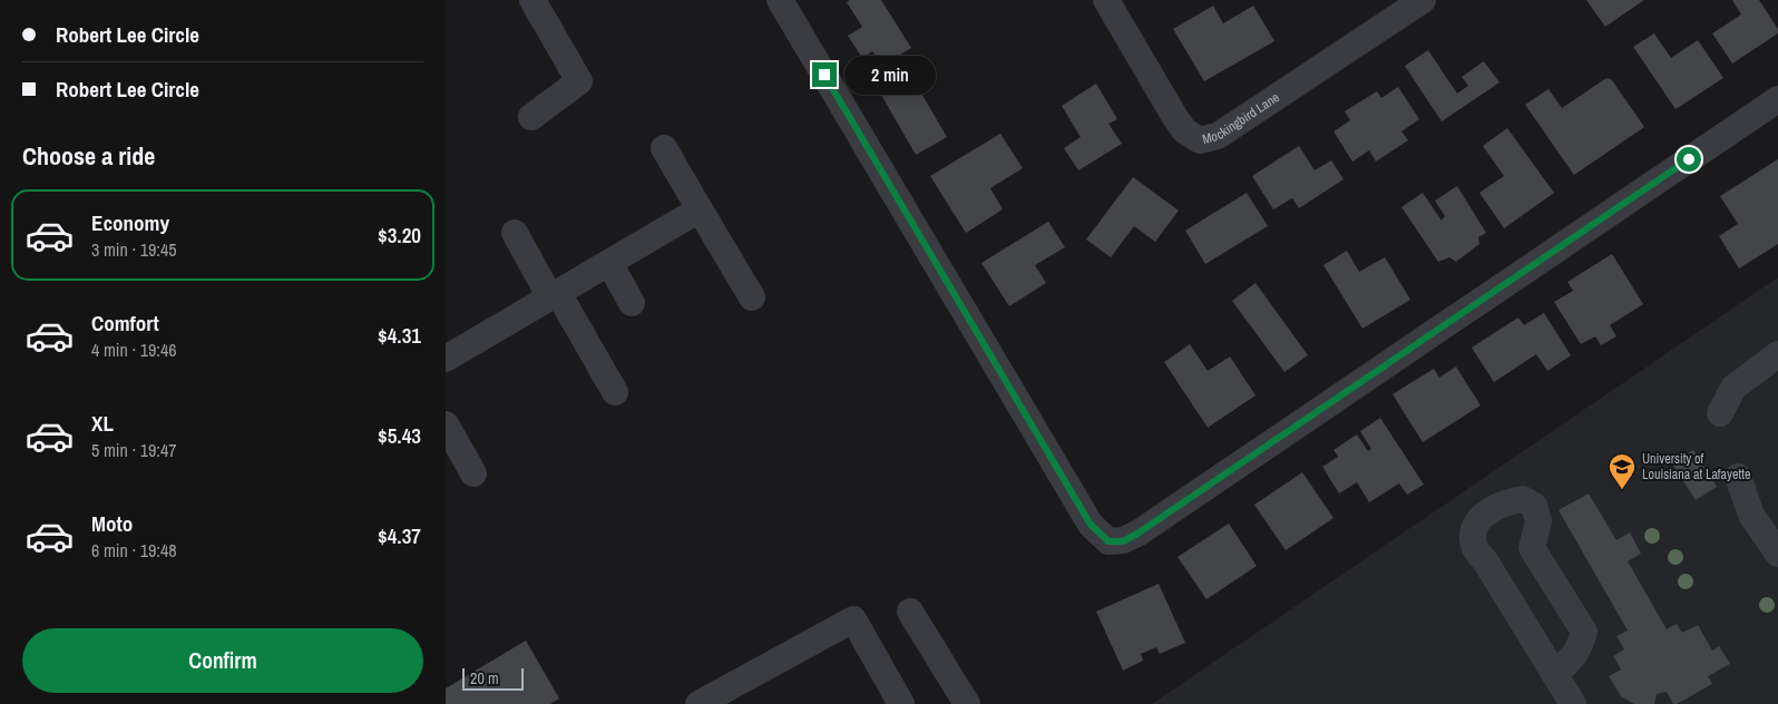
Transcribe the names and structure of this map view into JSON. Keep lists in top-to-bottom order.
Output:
{
  "streets": {
    "street": ["Mockingbird Lane"]
  },
  "places": {
    "school or university": ["University of Louisiana at Lafayette"]
  },
  "scale_bar": "20 m",
  "page": {
    "banner": ["Robert Lee Circle", "Robert Lee Circle"],
    "bubble": "2 min",
    "heading": "Choose a ride",
    "list": [
      {
        "name": "Economy",
        "note": "3 min · 19:45",
        "value": "$3.20"
      },
      {
        "name": "Comfort",
        "note": "4 min · 19:46",
        "value": "$4.31"
      },
      {
        "name": "XL",
        "note": "5 min · 19:47",
        "value": "$5.43"
      },
      {
        "name": "Moto",
        "note": "6 min · 19:48",
        "value": "$4.37"
      }
    ],
    "buttons": "Confirm",
    "scale": "20 m"
  }
}
